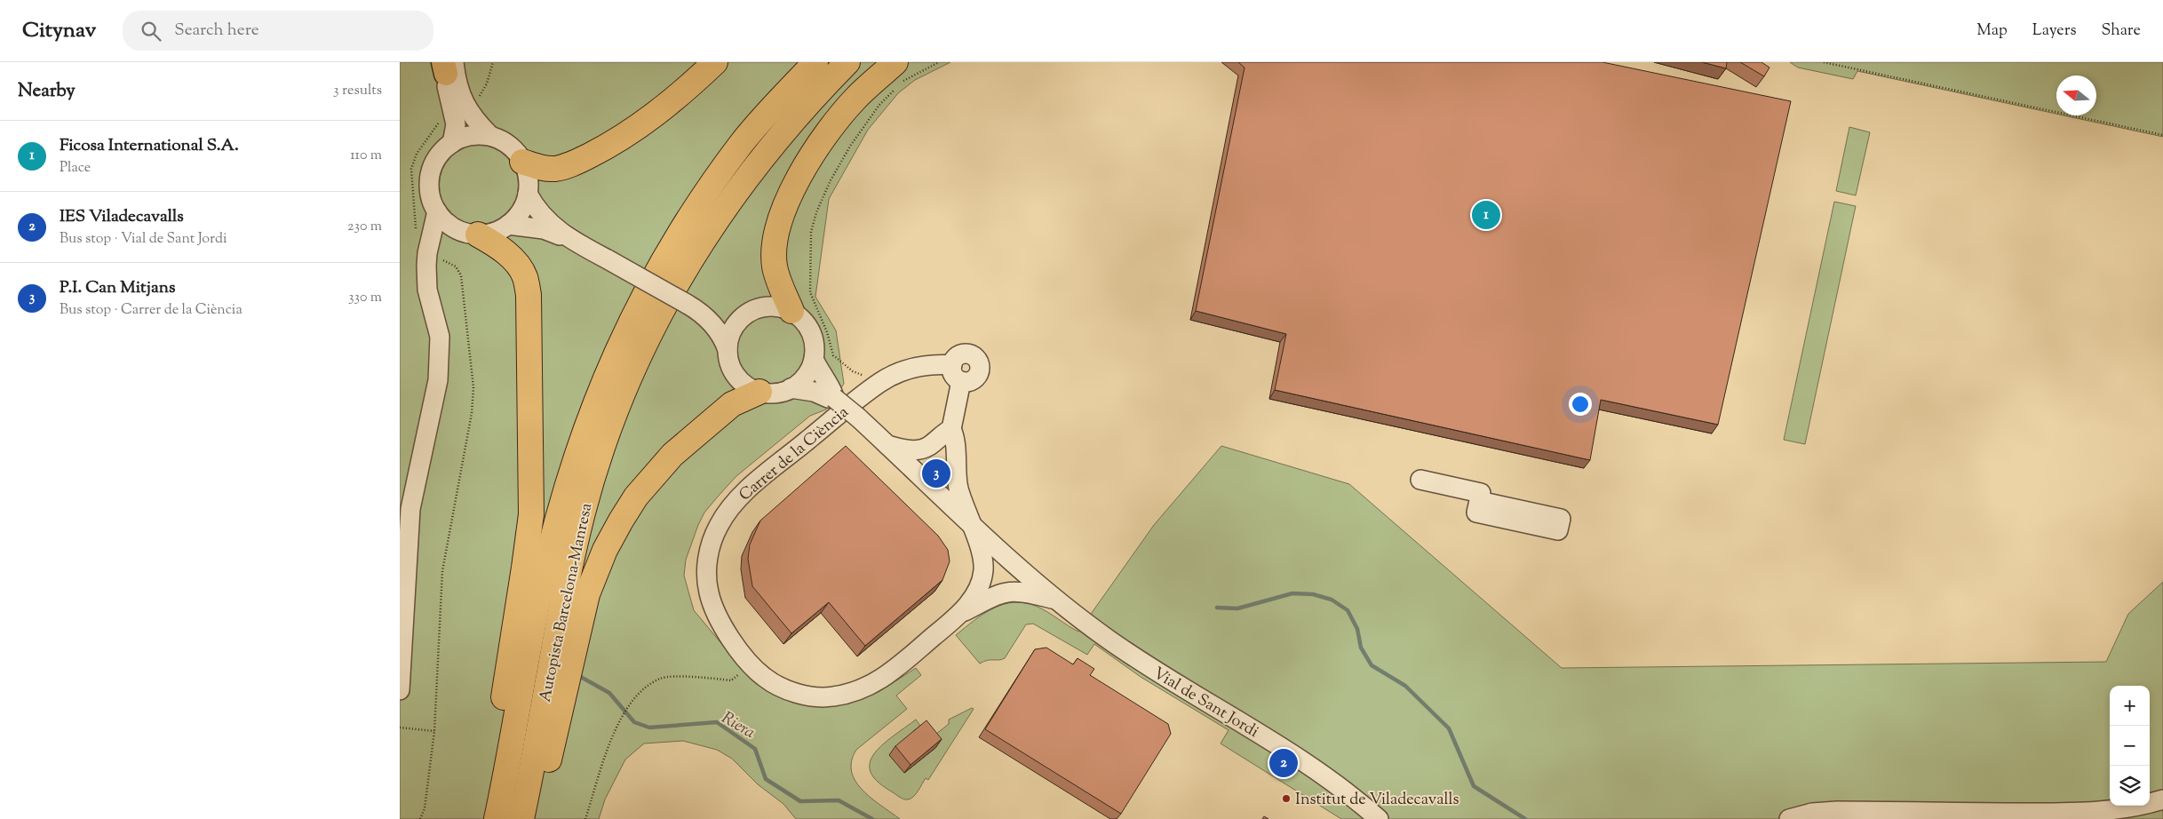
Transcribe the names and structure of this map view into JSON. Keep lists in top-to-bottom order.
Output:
{
  "streets": {
    "highway": ["Autopista Barcelona-Manresa"],
    "street": ["Carrer de la Ciència", "Vial de Sant Jordi"]
  },
  "water": ["Riera"],
  "places": ["Institut de Viladecavalls"],
  "north": "left",
  "page": {
    "header": "Citynav",
    "search": "Search here",
    "nav": ["Map", "Layers", "Share"],
    "heading": ["Nearby", "3 results"],
    "list": [
      {
        "mark": "1",
        "name": "Ficosa International S.A.",
        "note": "Place",
        "value": "110 m"
      },
      {
        "mark": "2",
        "name": "IES Viladecavalls",
        "note": "Bus stop · Vial de Sant Jordi",
        "value": "230 m"
      },
      {
        "mark": "3",
        "name": "P.I. Can Mitjans",
        "note": "Bus stop · Carrer de la Ciència",
        "value": "330 m"
      }
    ],
    "pins": ["1", "3", "2"],
    "map_buttons": ["+", "−"]
  }
}
